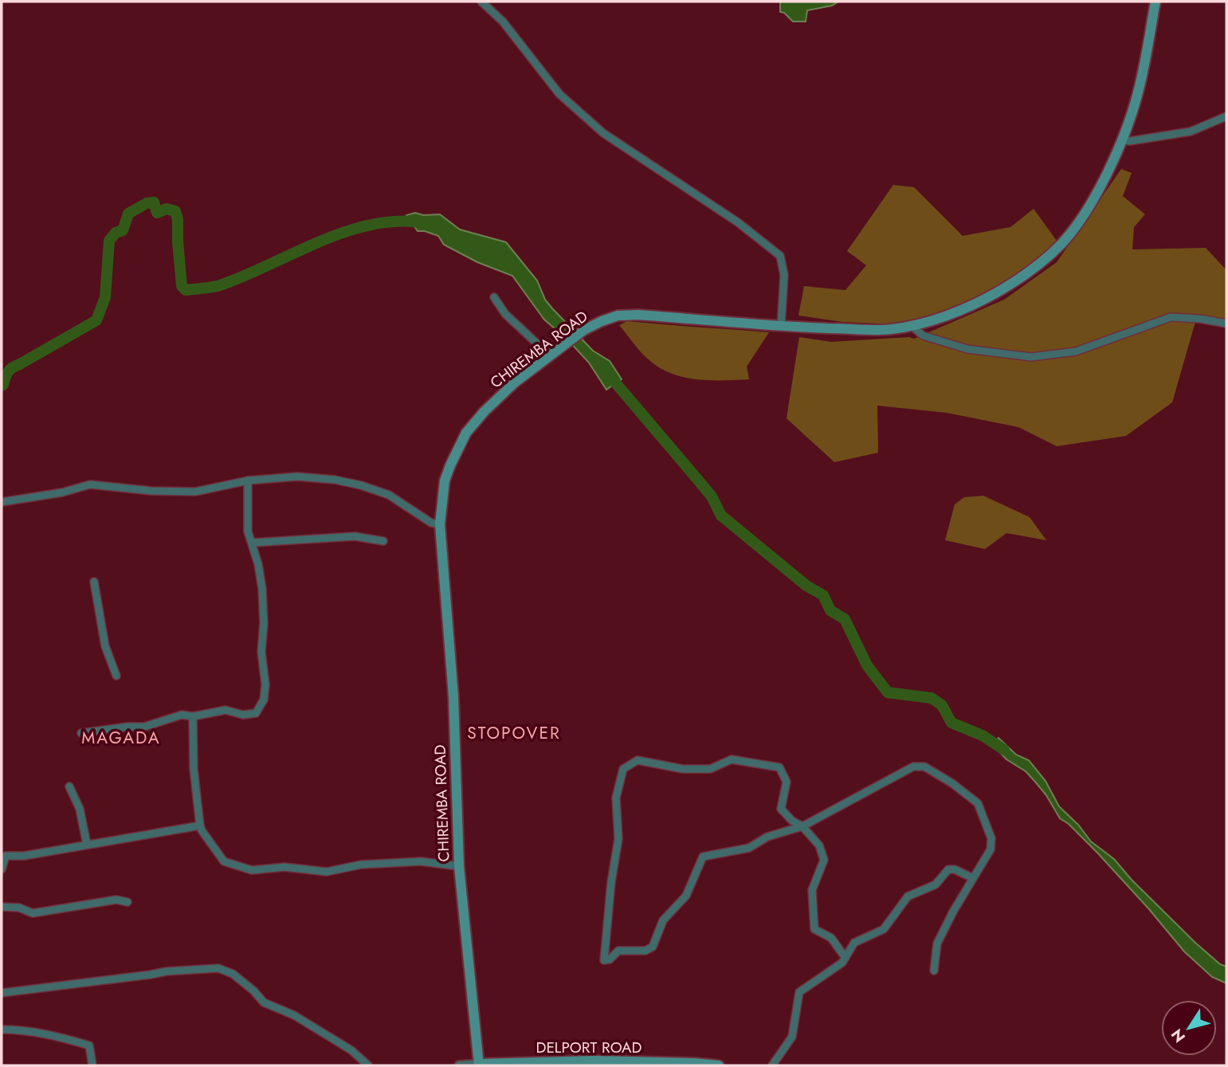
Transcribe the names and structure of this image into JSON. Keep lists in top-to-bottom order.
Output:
{
  "streets": {
    "main road": ["CHIREMBA ROAD", "DELPORT ROAD"]
  },
  "crossings": [
    ["CHIREMBA ROAD", "DELPORT ROAD"]
  ],
  "districts": ["STOPOVER", "MAGADA"],
  "north": "bottom left"
}
